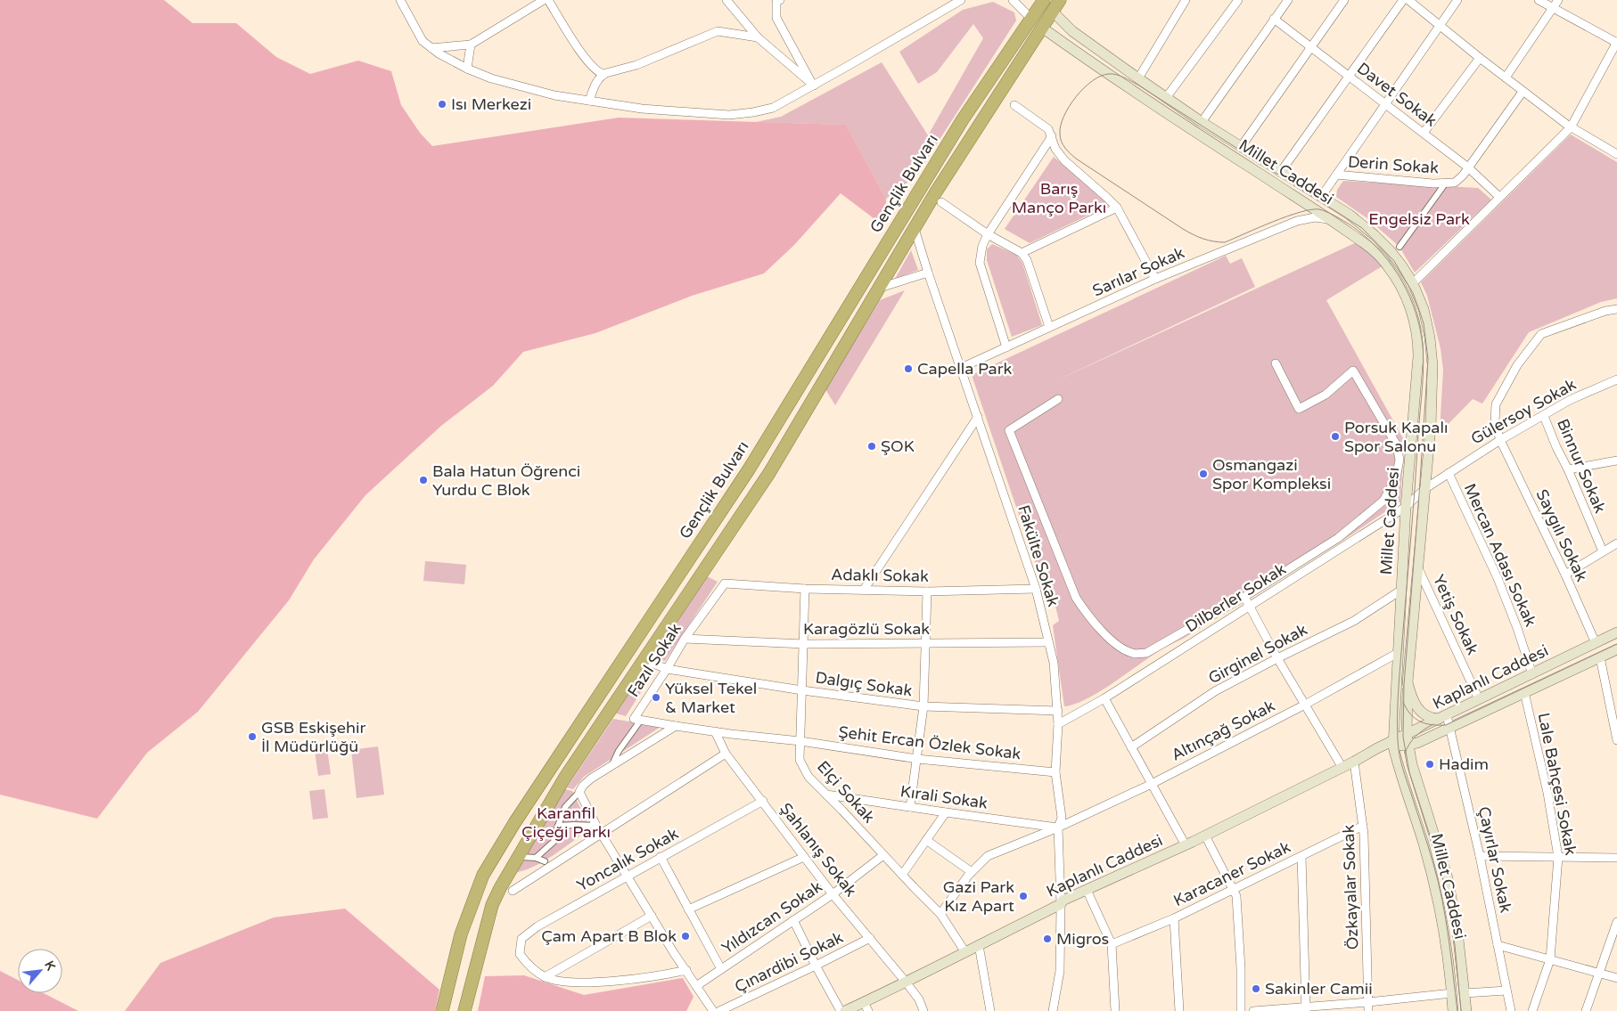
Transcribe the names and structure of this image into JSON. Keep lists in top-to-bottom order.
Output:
{
  "streets": {
    "highway": ["Gençlik Bulvarı"],
    "main road": ["Millet Caddesi", "Kaplanlı Caddesi"],
    "street": [
      "Davet Sokak",
      "Derin Sokak",
      "Sarılar Sokak",
      "Gülersoy Sokak",
      "Binnur Sokak",
      "Saygılı Sokak",
      "Mercan Adası Sokak",
      "Fakülte Sokak",
      "Adaklı Sokak",
      "Dilberler Sokak",
      "Yetiş Sokak",
      "Karagözlü Sokak",
      "Girginel Sokak",
      "Fazıl Sokak",
      "Dalgıç Sokak",
      "Altınçağ Sokak",
      "Şehit Ercan Özlek Sokak",
      "Lale Bahçesi Sokak",
      "Elçi Sokak",
      "Kırali Sokak",
      "Şahlanış Sokak",
      "Yoncalık Sokak",
      "Çayırlar Sokak",
      "Karacaner Sokak",
      "Özkayalar Sokak",
      "Yıldızcan Sokak",
      "Çınardibi Sokak"
    ]
  },
  "crossings": [
    ["Davet Sokak", "Derin Sokak"],
    ["Millet Caddesi", "Gençlik Bulvarı"],
    ["Millet Caddesi", "Sarılar Sokak"],
    ["Millet Caddesi", "Gülersoy Sokak"],
    ["Millet Caddesi", "Dilberler Sokak"],
    ["Millet Caddesi", "Yetiş Sokak"],
    ["Millet Caddesi", "Girginel Sokak"],
    ["Millet Caddesi", "Kaplanlı Caddesi"],
    ["Millet Caddesi", "Altınçağ Sokak"],
    ["Millet Caddesi", "Çayırlar Sokak"],
    ["Gençlik Bulvarı", "Fakülte Sokak"],
    ["Gençlik Bulvarı", "Dalgıç Sokak"],
    ["Sarılar Sokak", "Fakülte Sokak"],
    ["Gülersoy Sokak", "Binnur Sokak"],
    ["Gülersoy Sokak", "Saygılı Sokak"],
    ["Gülersoy Sokak", "Mercan Adası Sokak"],
    ["Gülersoy Sokak", "Dilberler Sokak"],
    ["Saygılı Sokak", "Kaplanlı Caddesi"],
    ["Mercan Adası Sokak", "Kaplanlı Caddesi"],
    ["Fakülte Sokak", "Adaklı Sokak"],
    ["Fakülte Sokak", "Dilberler Sokak"],
    ["Fakülte Sokak", "Karagözlü Sokak"],
    ["Fakülte Sokak", "Kaplanlı Caddesi"],
    ["Fakülte Sokak", "Dalgıç Sokak"],
    ["Fakülte Sokak", "Altınçağ Sokak"],
    ["Fakülte Sokak", "Şehit Ercan Özlek Sokak"],
    ["Fakülte Sokak", "Kırali Sokak"],
    ["Adaklı Sokak", "Fazıl Sokak"],
    ["Adaklı Sokak", "Elçi Sokak"],
    ["Yetiş Sokak", "Kaplanlı Caddesi"],
    ["Karagözlü Sokak", "Fazıl Sokak"],
    ["Karagözlü Sokak", "Elçi Sokak"],
    ["Fazıl Sokak", "Dalgıç Sokak"],
    ["Fazıl Sokak", "Şahlanış Sokak"],
    ["Kaplanlı Caddesi", "Lale Bahçesi Sokak"],
    ["Kaplanlı Caddesi", "Elçi Sokak"],
    ["Kaplanlı Caddesi", "Şahlanış Sokak"],
    ["Kaplanlı Caddesi", "Çayırlar Sokak"],
    ["Kaplanlı Caddesi", "Özkayalar Sokak"],
    ["Dalgıç Sokak", "Elçi Sokak"],
    ["Altınçağ Sokak", "Elçi Sokak"],
    ["Altınçağ Sokak", "Kırali Sokak"],
    ["Şehit Ercan Özlek Sokak", "Elçi Sokak"],
    ["Elçi Sokak", "Kırali Sokak"],
    ["Elçi Sokak", "Yıldızcan Sokak"],
    ["Şahlanış Sokak", "Yoncalık Sokak"],
    ["Şahlanış Sokak", "Yıldızcan Sokak"],
    ["Şahlanış Sokak", "Çınardibi Sokak"],
    ["Karacaner Sokak", "Özkayalar Sokak"]
  ],
  "parks": ["Barış Manço Parkı", "Engelsiz Park", "Karanfil Çiçeği Parkı"],
  "places": [
    "Isı Merkezi",
    "Capella Park",
    "Porsuk Kapalı Spor Salonu",
    "ŞOK",
    "Osmangazi Spor Kompleksi",
    "Bala Hatun Öğrenci Yurdu C Blok",
    "Yüksel Tekel & Market",
    "GSB Eskişehir İl Müdürlüğü",
    "Hadim",
    "Gazi Park Kız Apart",
    "Çam Apart B Blok",
    "Migros",
    "Sakinler Camii"
  ],
  "north": "top right"
}
